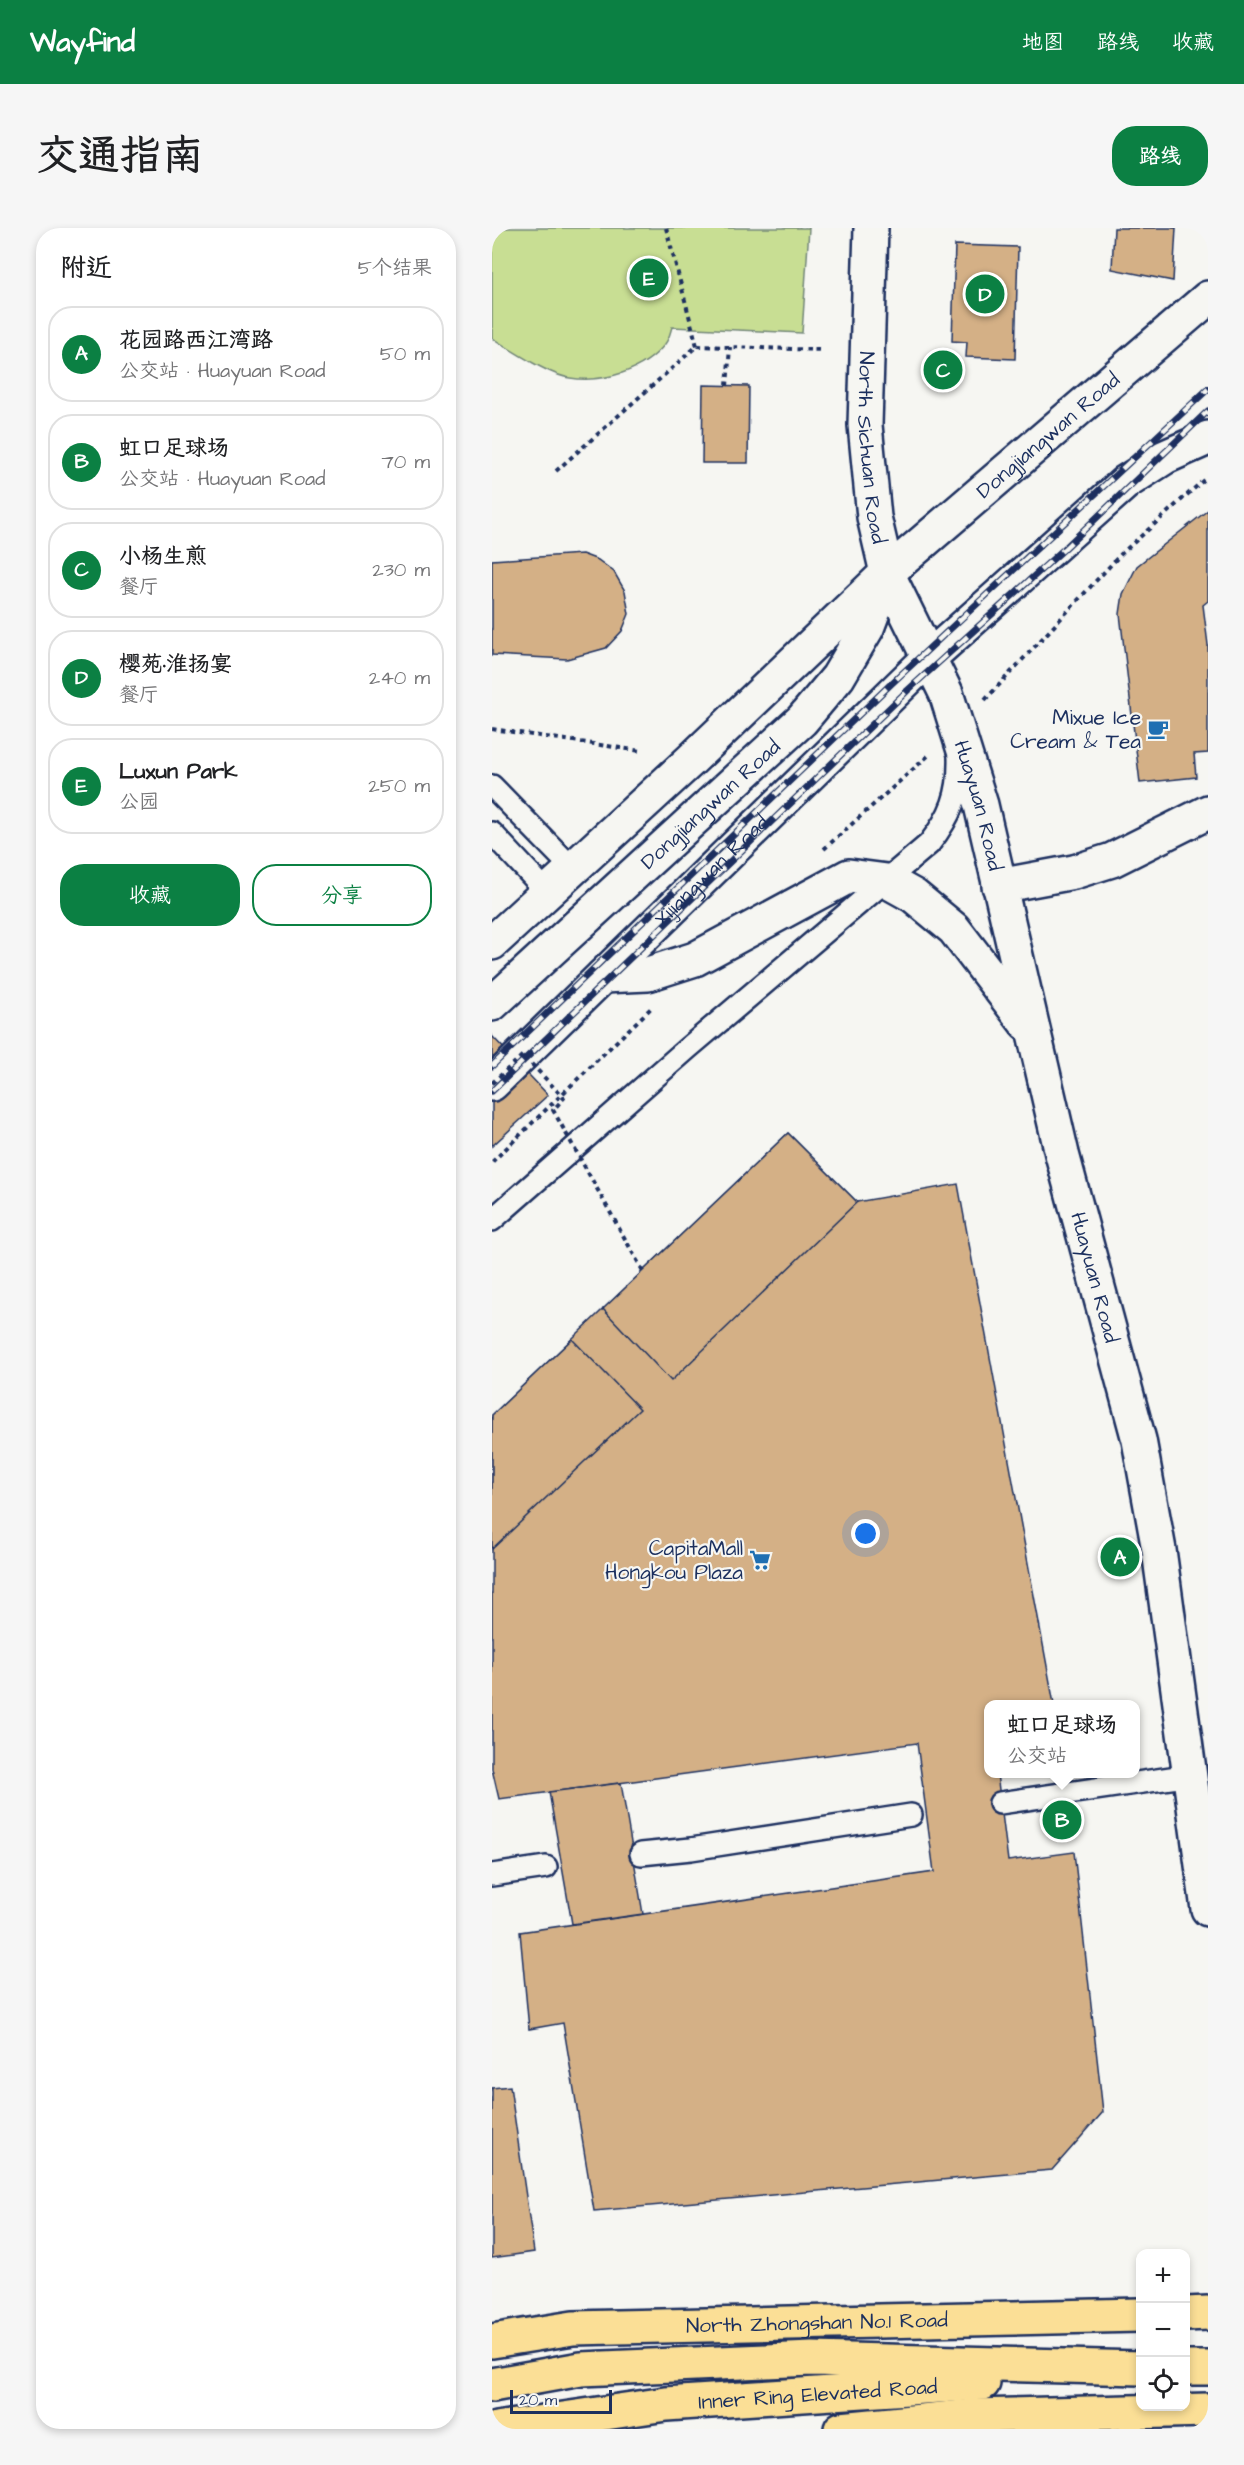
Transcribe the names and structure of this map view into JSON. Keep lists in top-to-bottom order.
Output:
{
  "streets": {
    "main road": [
      "Dongjiangwan Road",
      "North Sichuan Road",
      "Huayuan Road",
      "Xijiangwan Road",
      "North Zhongshan No.1 Road",
      "Inner Ring Elevated Road"
    ]
  },
  "crossings": [
    ["Dongjiangwan Road", "North Sichuan Road"],
    ["North Sichuan Road", "Huayuan Road"],
    ["North Sichuan Road", "Xijiangwan Road"],
    ["Huayuan Road", "Xijiangwan Road"]
  ],
  "places": {
    "cafe": ["Mixue Ice Cream & Tea"],
    "supermarket": ["CapitaMall Hongkou Plaza"]
  },
  "scale_bar": "20 m",
  "page": {
    "header": "Wayfind",
    "nav": ["地图", "路线", "收藏"],
    "title": "交通指南",
    "buttons": [
      "路线",
      ["收藏", "分享"]
    ],
    "heading": ["附近", "5个结果"],
    "pins": [
      "E",
      "D",
      "C",
      "A",
      "B"
    ],
    "list": [
      {
        "mark": "A",
        "name": "花园路西江湾路",
        "note": "公交站 · Huayuan Road",
        "value": "50 m"
      },
      {
        "mark": "B",
        "name": "虹口足球场",
        "note": "公交站 · Huayuan Road",
        "value": "70 m"
      },
      {
        "mark": "C",
        "name": "小杨生煎",
        "note": "餐厅",
        "value": "230 m"
      },
      {
        "mark": "D",
        "name": "樱苑·淮扬宴",
        "note": "餐厅",
        "value": "240 m"
      },
      {
        "mark": "E",
        "name": "Luxun Park",
        "note": "公园",
        "value": "250 m"
      }
    ],
    "popup": ["虹口足球场", "公交站"],
    "map_buttons": ["+", "−"],
    "scale": "20 m"
  }
}
